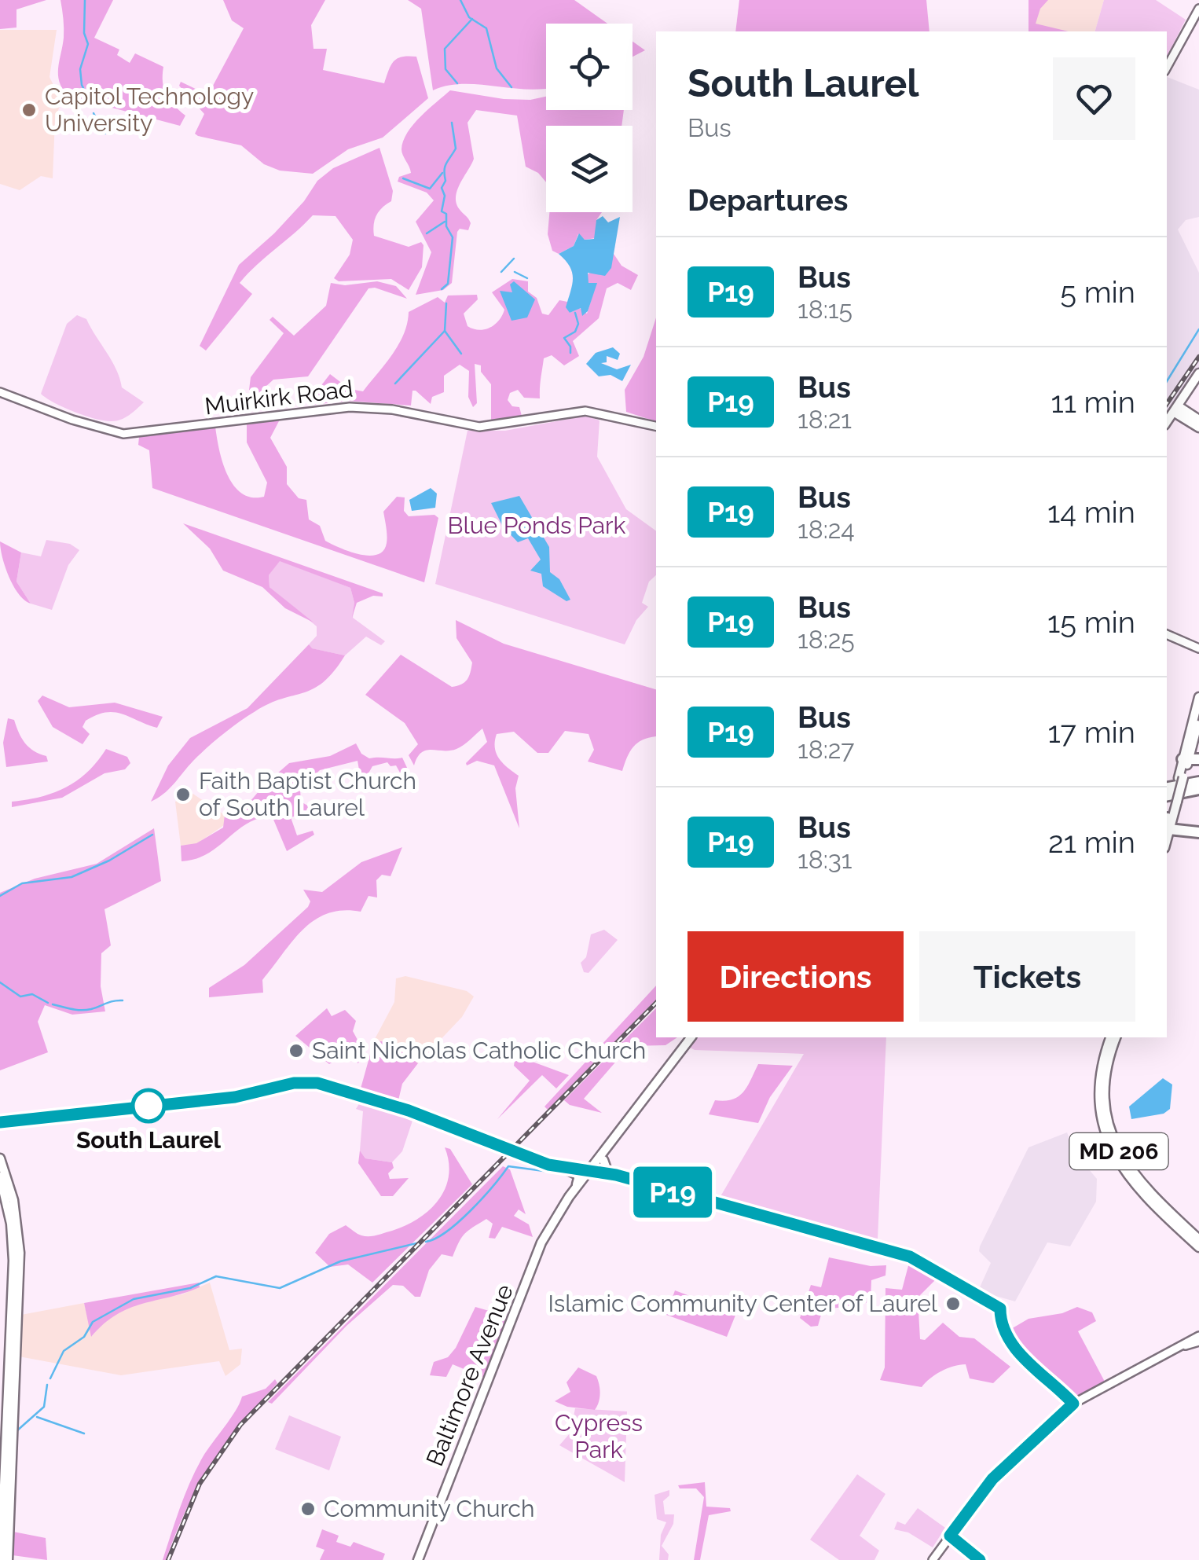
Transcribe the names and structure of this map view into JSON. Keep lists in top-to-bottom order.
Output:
{
  "streets": {
    "main road": ["Muirkirk Road", "MD 206", "Baltimore Avenue"]
  },
  "parks": ["Blue Ponds Park", "Cypress Park"],
  "places": [
    "Capitol Technology University",
    "Faith Baptist Church of South Laurel",
    "Saint Nicholas Catholic Church",
    "South Laurel",
    "Islamic Community Center of Laurel",
    "Community Church"
  ],
  "lines": ["bus line P19"],
  "page": {
    "on_map": "P19",
    "heading": [
      ["South Laurel", "Bus"],
      "Departures"
    ],
    "list": [
      {
        "mark": "P19",
        "name": "Bus",
        "note": "18:15",
        "value": "5 min"
      },
      {
        "mark": "P19",
        "name": "Bus",
        "note": "18:21",
        "value": "11 min"
      },
      {
        "mark": "P19",
        "name": "Bus",
        "note": "18:24",
        "value": "14 min"
      },
      {
        "mark": "P19",
        "name": "Bus",
        "note": "18:25",
        "value": "15 min"
      },
      {
        "mark": "P19",
        "name": "Bus",
        "note": "18:27",
        "value": "17 min"
      },
      {
        "mark": "P19",
        "name": "Bus",
        "note": "18:31",
        "value": "21 min"
      }
    ],
    "buttons": ["Directions", "Tickets"]
  }
}
